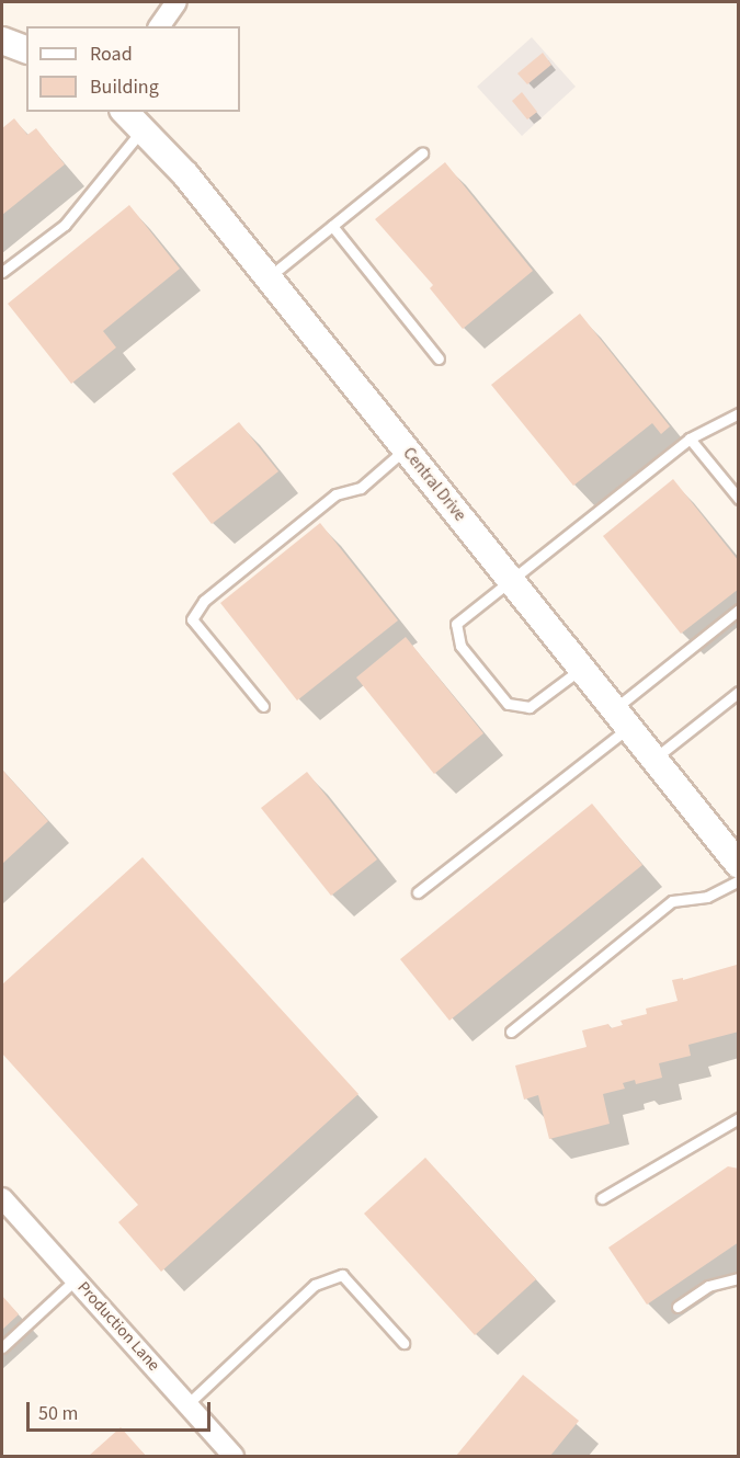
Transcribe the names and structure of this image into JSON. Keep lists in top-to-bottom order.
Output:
{
  "streets": {
    "street": ["Central Drive", "Production Lane"]
  },
  "legend": ["Road", "Building"],
  "scale_bar": "50 m"
}
